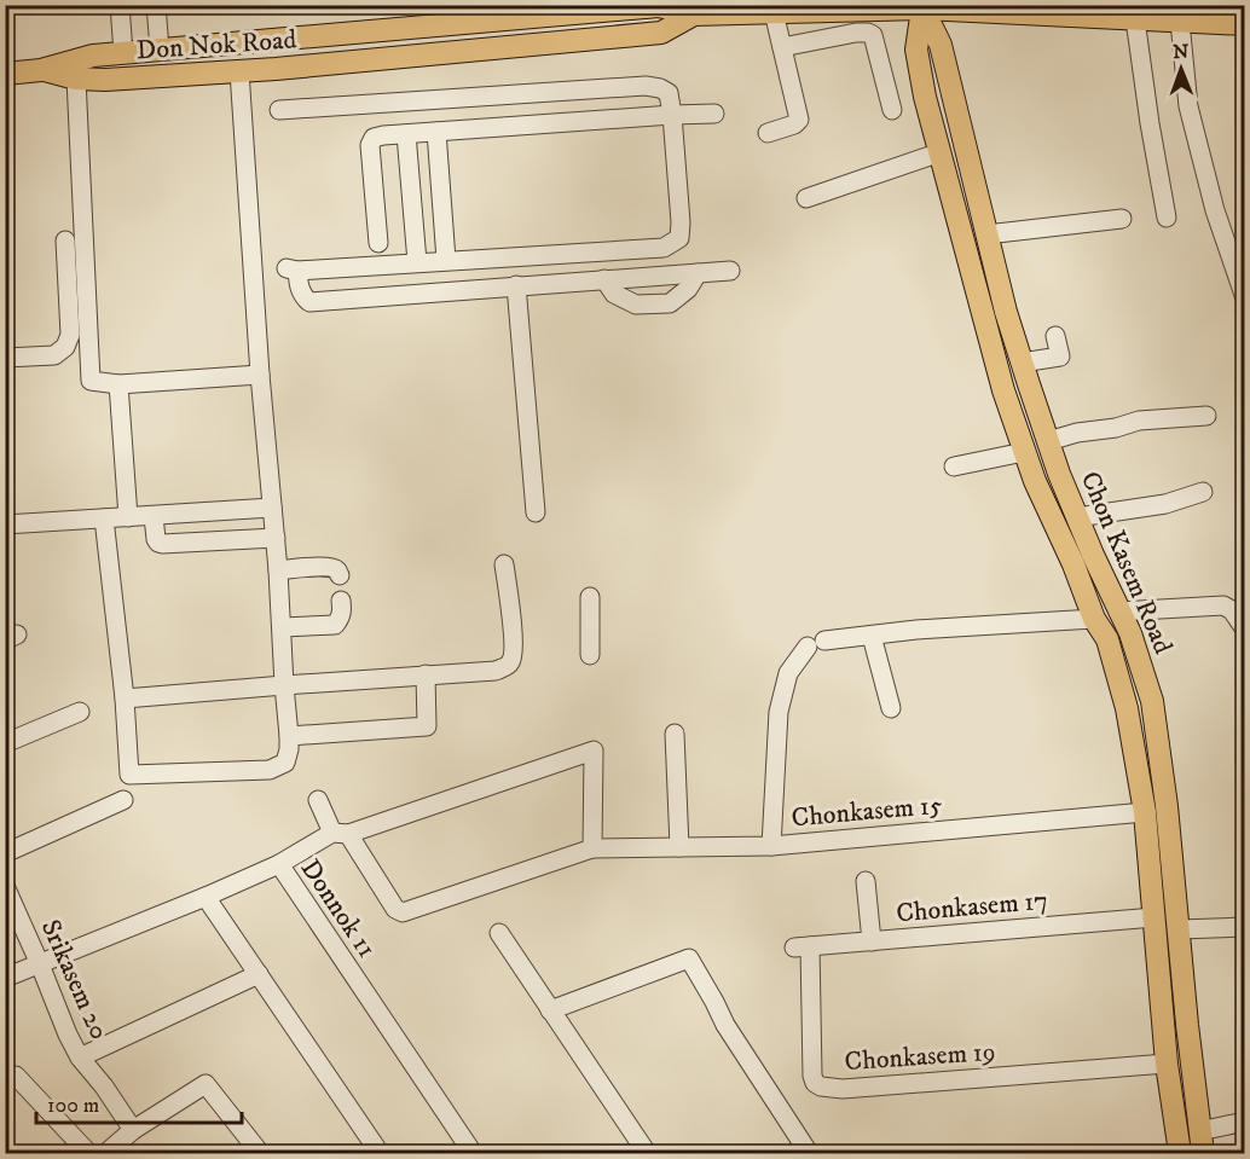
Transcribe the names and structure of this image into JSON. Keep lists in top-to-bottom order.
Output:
{
  "streets": {
    "main road": ["Don Nok Road", "Chon Kasem Road"],
    "street": [
      "Chonkasem 15",
      "Chonkasem 17",
      "Donnok 11",
      "Srikasem 20",
      "Chonkasem 19"
    ]
  },
  "crossings": [
    ["Don Nok Road", "Chon Kasem Road"],
    ["Chon Kasem Road", "Chonkasem 15"],
    ["Chon Kasem Road", "Chonkasem 17"],
    ["Chon Kasem Road", "Chonkasem 19"],
    ["Chonkasem 17", "Chonkasem 19"],
    ["Donnok 11", "Srikasem 20"]
  ],
  "scale_bar": "100 m",
  "north": "top"
}
